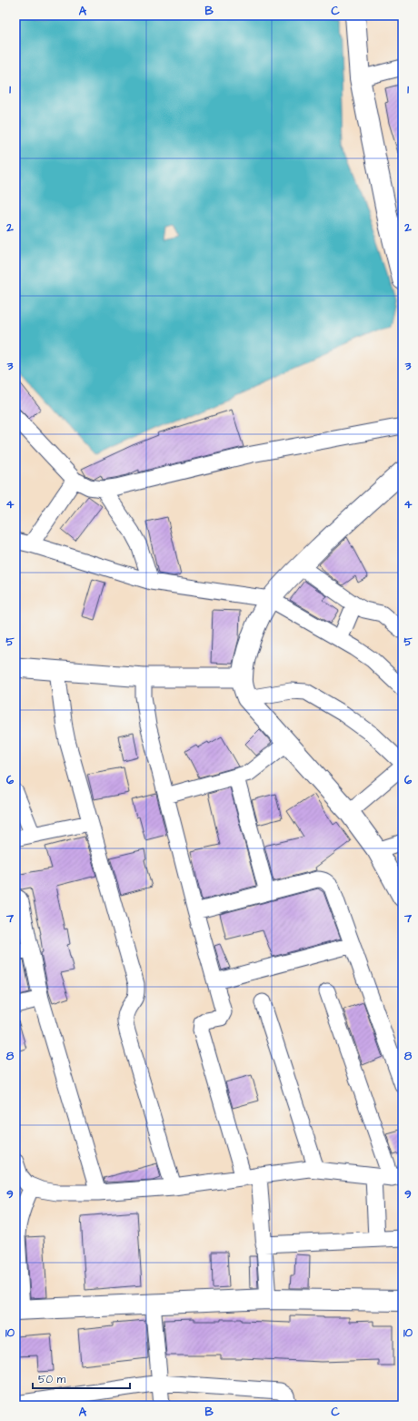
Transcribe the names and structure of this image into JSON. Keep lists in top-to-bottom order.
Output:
{
  "scale_bar": "50 m",
  "grid": {
    "columns": ["A", "B", "C"],
    "rows": [
      "1",
      "2",
      "3",
      "4",
      "5",
      "6",
      "7",
      "8",
      "9",
      "10"
    ]
  }
}
